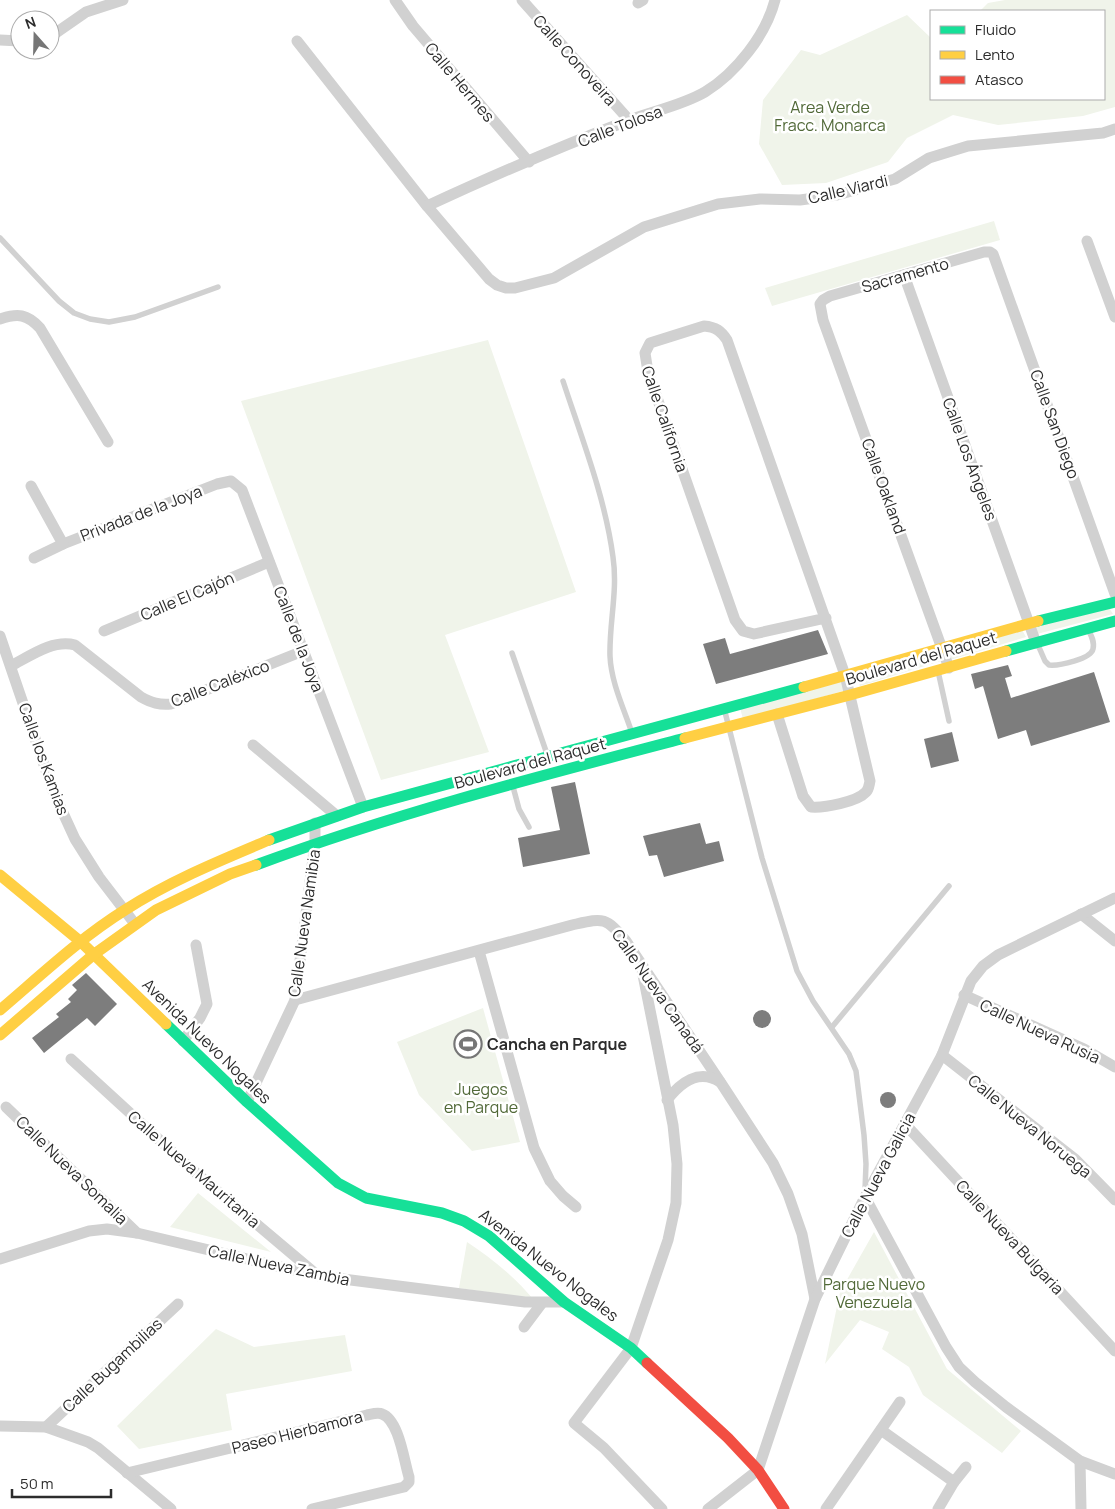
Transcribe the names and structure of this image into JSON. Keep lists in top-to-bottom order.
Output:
{
  "streets": {
    "street": [
      "Calle Conoveira",
      "Calle Hermes",
      "Calle Tolosa",
      "Calle Viardi",
      "Sacramento",
      "Calle California",
      "Calle San Diego",
      "Calle Los Ángeles",
      "Calle Oakland",
      "Privada de la Joya",
      "Calle El Cajón",
      "Calle de la Joya",
      "Boulevard del Raquet",
      "Calle Caléxico",
      "Calle los Kamias",
      "Calle Nueva Namibia",
      "Calle Nueva Canadá",
      "Calle Nueva Rusia",
      "Avenida Nuevo Nogales",
      "Calle Nueva Noruega",
      "Calle Nueva Mauritania",
      "Calle Nueva Somalia",
      "Calle Nueva Galicia",
      "Calle Nueva Bulgaria",
      "Calle Nueva Zambia",
      "Calle Bugambilias",
      "Paseo Hierbamora"
    ]
  },
  "crossings": [
    ["Calle Conoveira", "Calle Tolosa"],
    ["Calle Hermes", "Calle Tolosa"],
    ["Calle Tolosa", "Calle Viardi"],
    ["Sacramento", "Calle San Diego"],
    ["Sacramento", "Calle Los Ángeles"],
    ["Sacramento", "Calle Oakland"],
    ["Calle California", "Boulevard del Raquet"],
    ["Calle Los Ángeles", "Boulevard del Raquet"],
    ["Calle Oakland", "Boulevard del Raquet"],
    ["Privada de la Joya", "Calle de la Joya"],
    ["Calle El Cajón", "Calle de la Joya"],
    ["Calle de la Joya", "Boulevard del Raquet"],
    ["Calle de la Joya", "Calle Caléxico"],
    ["Boulevard del Raquet", "Calle los Kamias"],
    ["Boulevard del Raquet", "Calle Nueva Namibia"],
    ["Boulevard del Raquet", "Avenida Nuevo Nogales"],
    ["Calle Caléxico", "Calle los Kamias"],
    ["Calle Nueva Namibia", "Calle Nueva Canadá"],
    ["Calle Nueva Namibia", "Avenida Nuevo Nogales"],
    ["Calle Nueva Canadá", "Calle Nueva Galicia"],
    ["Calle Nueva Rusia", "Calle Nueva Galicia"],
    ["Avenida Nuevo Nogales", "Calle Nueva Galicia"],
    ["Avenida Nuevo Nogales", "Calle Nueva Zambia"],
    ["Calle Nueva Noruega", "Calle Nueva Galicia"],
    ["Calle Nueva Mauritania", "Calle Nueva Zambia"],
    ["Calle Nueva Somalia", "Calle Nueva Zambia"],
    ["Calle Nueva Galicia", "Calle Nueva Bulgaria"]
  ],
  "parks": ["Area Verde Fracc. Monarca", "Juegos en Parque", "Parque Nuevo Venezuela"],
  "places": {
    "sports": ["Cancha en Parque"]
  },
  "legend": ["Fluido", "Lento", "Atasco"],
  "scale_bar": "50 m",
  "north": "top"
}
